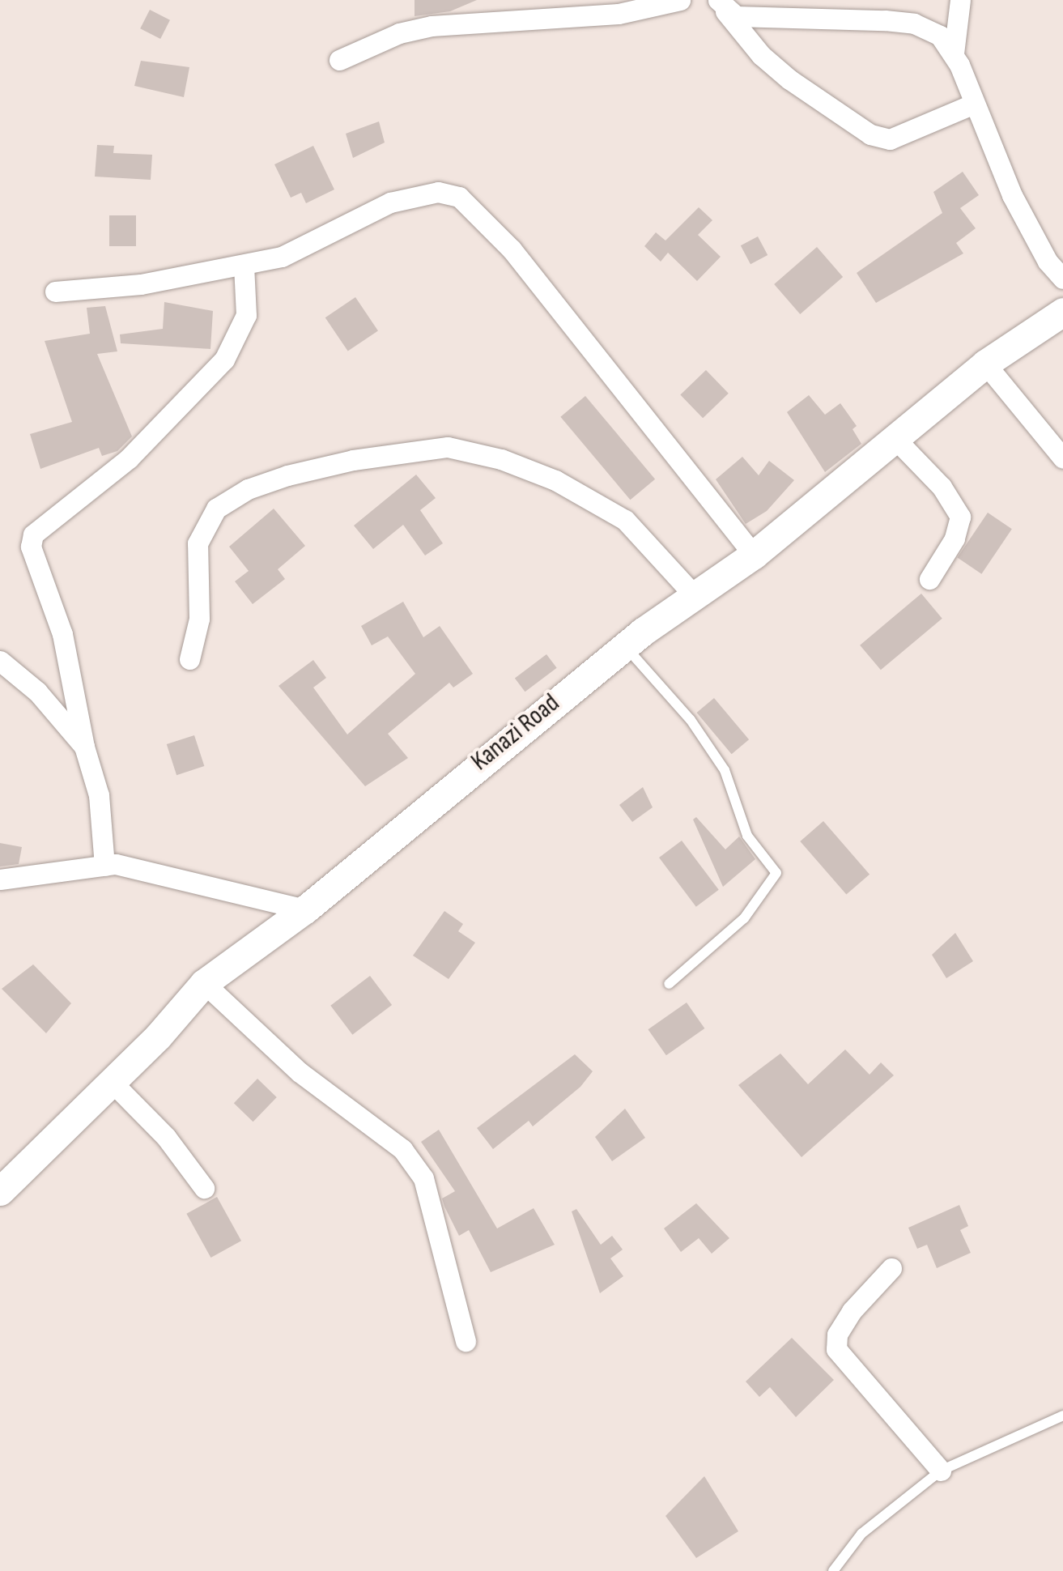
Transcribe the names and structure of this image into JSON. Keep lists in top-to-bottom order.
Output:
{
  "streets": {
    "main road": ["Kanazi Road"]
  }
}
